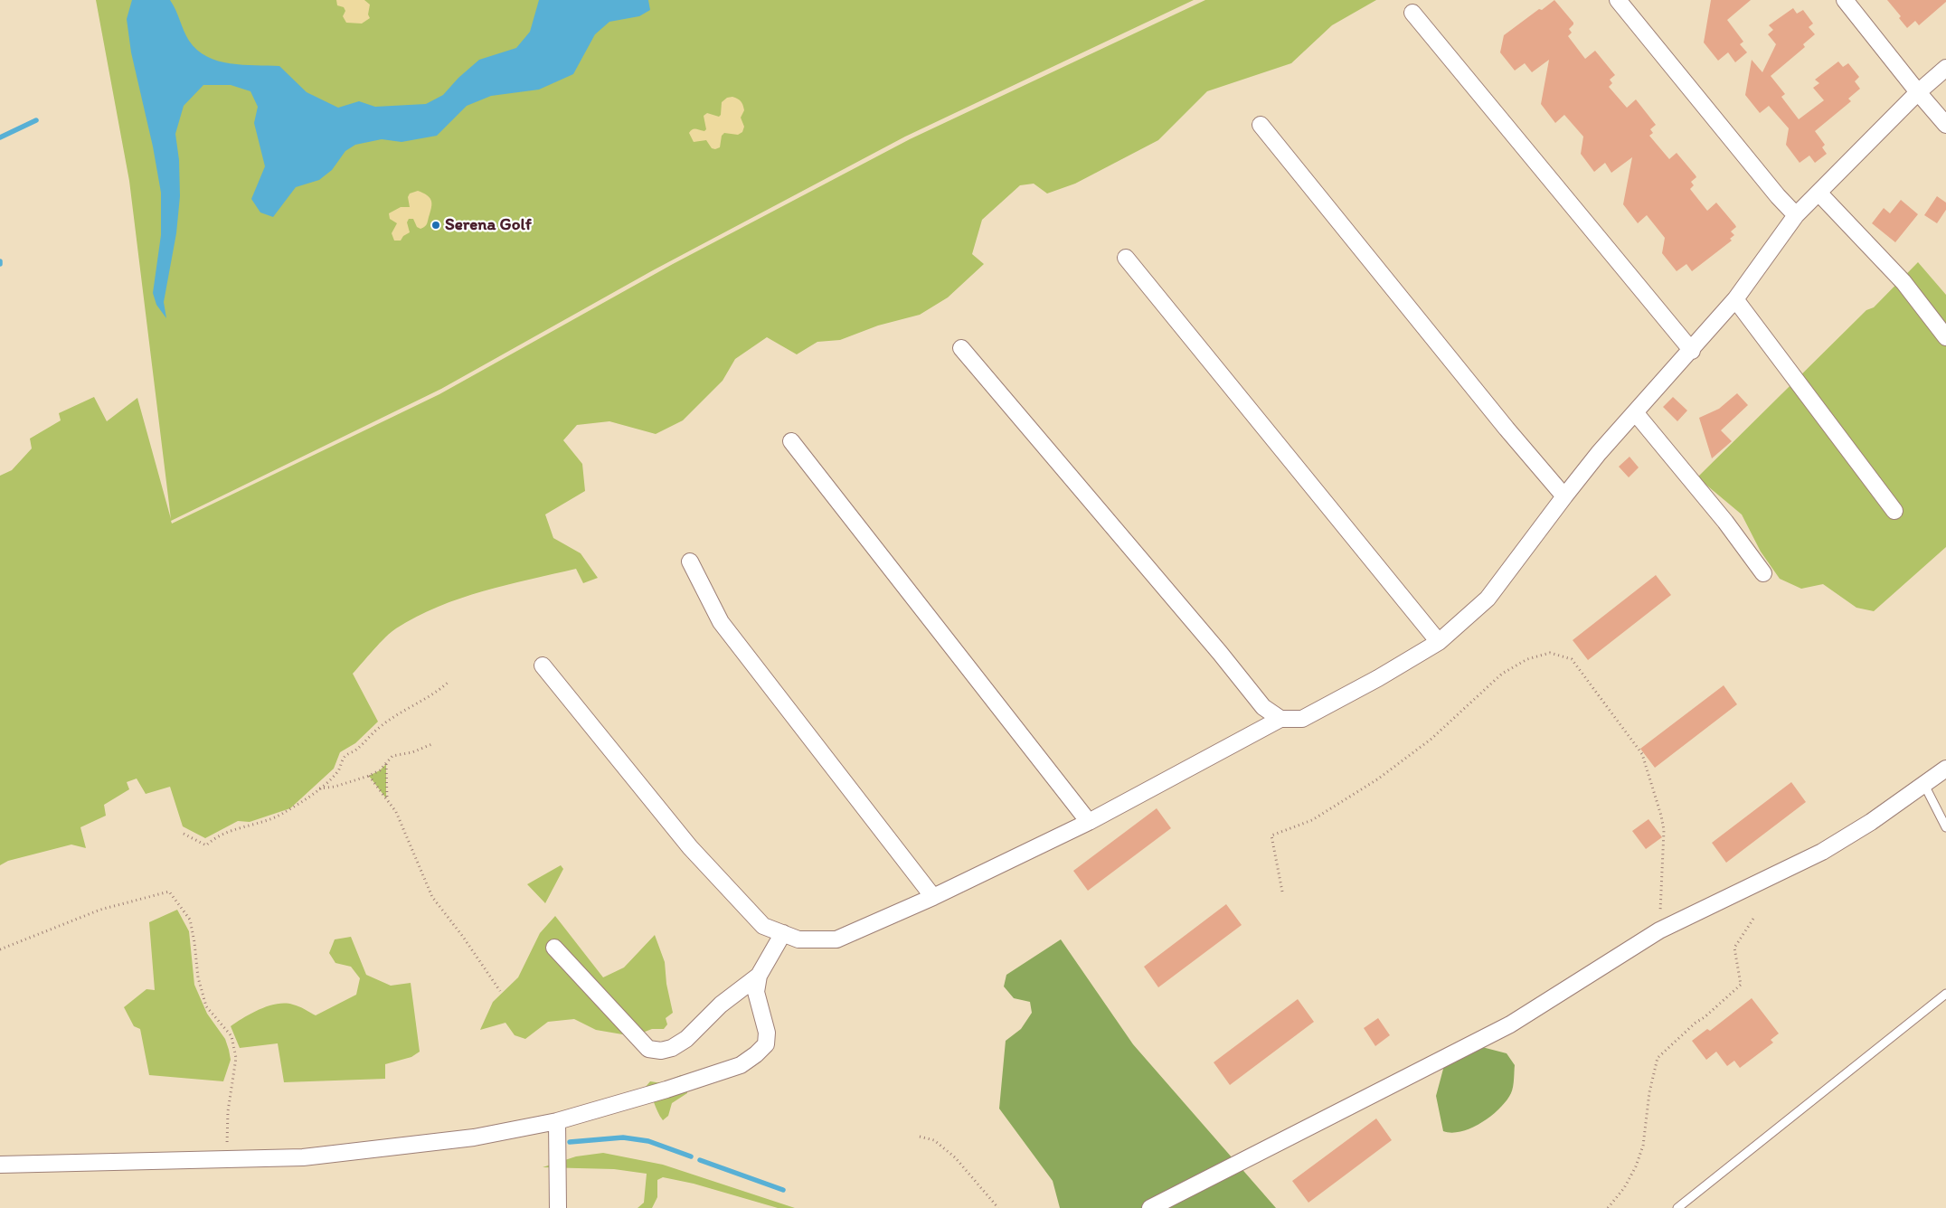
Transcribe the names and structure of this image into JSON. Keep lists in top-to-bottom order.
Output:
{
  "places": ["Serena Golf"]
}
